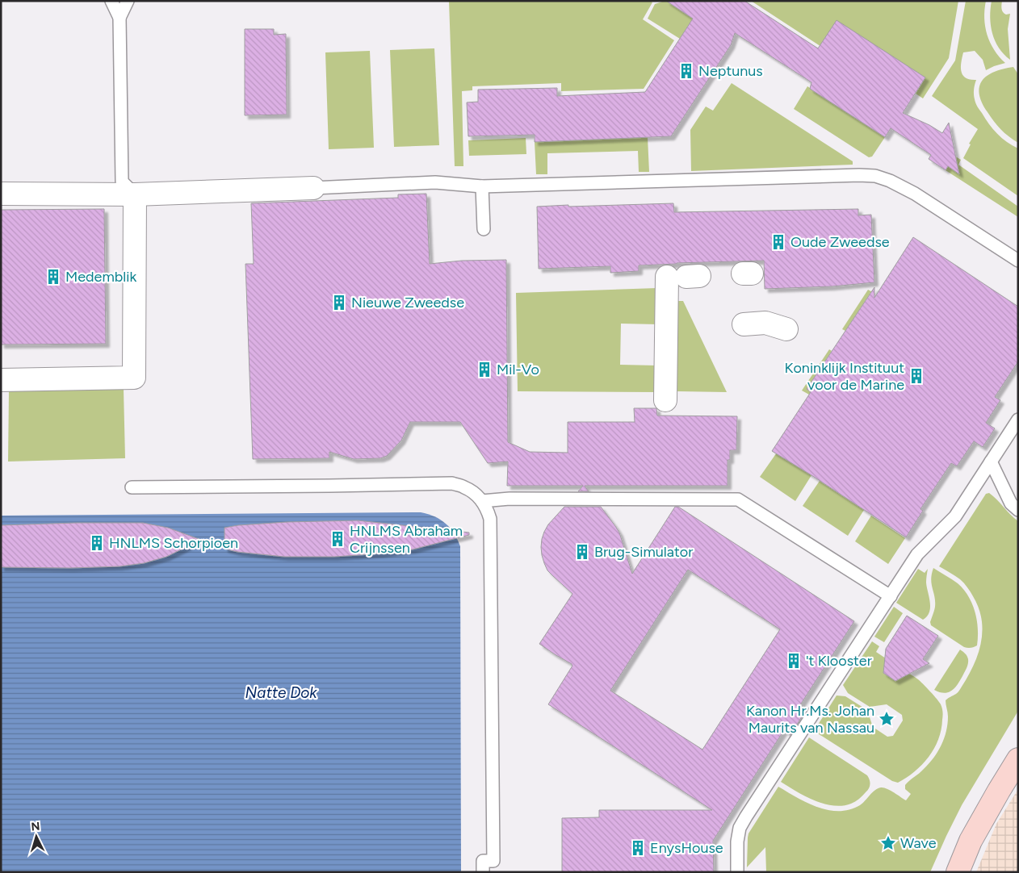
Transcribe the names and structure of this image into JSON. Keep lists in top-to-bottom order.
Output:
{
  "water": ["Natte Dok"],
  "places": {
    "building": [
      "Neptunus",
      "Oude Zweedse",
      "Medemblik",
      "Nieuwe Zweedse",
      "Mil-Vo",
      "Koninklijk Instituut voor de Marine",
      "HNLMS Abraham Crijnssen",
      "HNLMS Schorpioen",
      "Brug-Simulator",
      "'t Klooster",
      "EnysHouse"
    ],
    "place": ["Kanon Hr.Ms. Johan Maurits van Nassau", "Wave"]
  },
  "north": "top"
}
